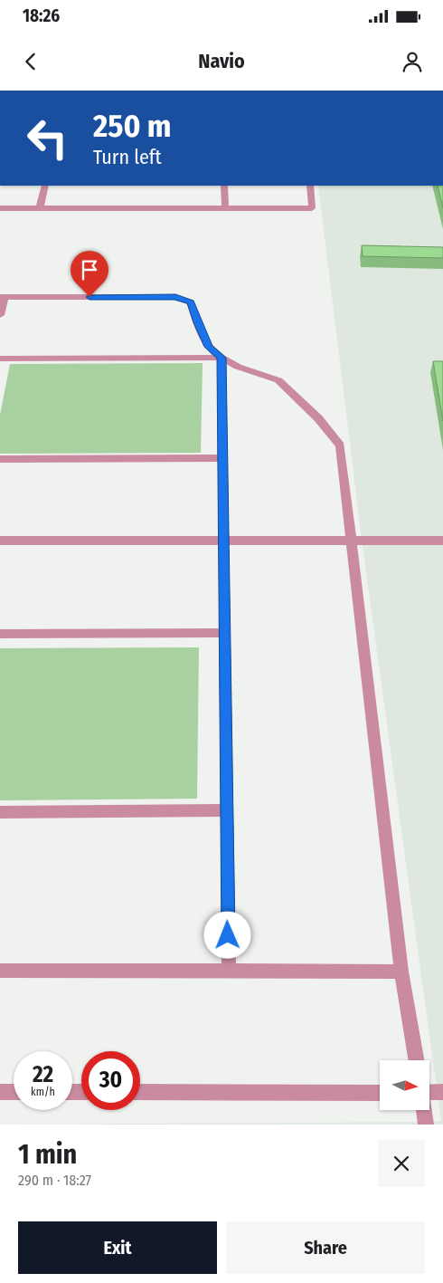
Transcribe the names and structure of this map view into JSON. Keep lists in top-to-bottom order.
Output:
{
  "north": "right",
  "page": {
    "status": "18:26",
    "header": "Navio",
    "turn": ["250 m", "Turn left"],
    "speed": "22 km/h",
    "limit": "30",
    "heading": ["1 min", "290 m · 18:27"],
    "buttons": ["Exit", "Share"]
  }
}
